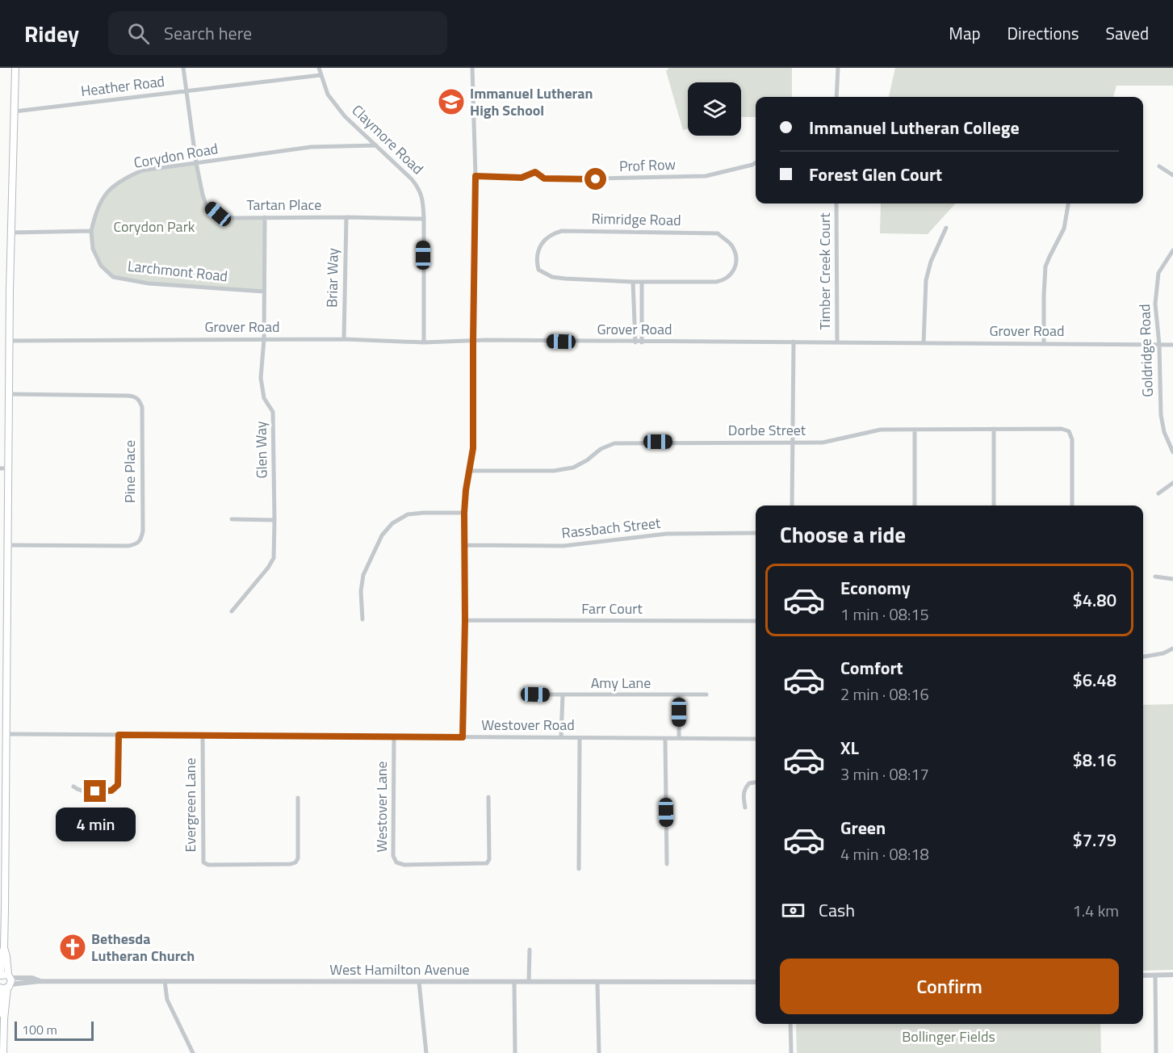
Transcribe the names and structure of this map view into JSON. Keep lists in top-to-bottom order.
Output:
{
  "streets": {
    "street": [
      "Heather Road",
      "Claymore Road",
      "Corydon Road",
      "Prof Row",
      "Tartan Place",
      "Rimridge Road",
      "Larchmont Road",
      "Timber Creek Court",
      "Briar Way",
      "Grover Road",
      "Goldridge Road",
      "Dorbe Street",
      "Glen Way",
      "Pine Place",
      "Rassbach Street",
      "Farr Court",
      "Amy Lane",
      "Westover Road",
      "Evergreen Lane",
      "Westover Lane",
      "West Hamilton Avenue"
    ]
  },
  "crossings": [
    ["Heather Road", "Claymore Road"],
    ["Heather Road", "Tartan Place"],
    ["Claymore Road", "Corydon Road"],
    ["Claymore Road", "Tartan Place"],
    ["Claymore Road", "Grover Road"],
    ["Corydon Road", "Tartan Place"],
    ["Corydon Road", "Larchmont Road"],
    ["Tartan Place", "Briar Way"],
    ["Tartan Place", "Glen Way"],
    ["Larchmont Road", "Glen Way"],
    ["Timber Creek Court", "Grover Road"],
    ["Briar Way", "Grover Road"],
    ["Grover Road", "Goldridge Road"],
    ["Grover Road", "Glen Way"],
    ["Westover Road", "Evergreen Lane"],
    ["Westover Road", "Westover Lane"]
  ],
  "parks": ["Corydon Park", "Bollinger Fields"],
  "places": {
    "school or university": ["Immanuel Lutheran High School"],
    "church": ["Bethesda Lutheran Church"]
  },
  "scale_bar": "100 m",
  "page": {
    "header": "Ridey",
    "search": "Search here",
    "nav": ["Map", "Directions", "Saved"],
    "banner": ["Immanuel Lutheran College", "Forest Glen Court"],
    "heading": "Choose a ride",
    "list": [
      {
        "name": "Economy",
        "note": "1 min · 08:15",
        "value": "$4.80"
      },
      {
        "name": "Comfort",
        "note": "2 min · 08:16",
        "value": "$6.48"
      },
      {
        "name": "XL",
        "note": "3 min · 08:17",
        "value": "$8.16"
      },
      {
        "name": "Green",
        "note": "4 min · 08:18",
        "value": "$7.79"
      }
    ],
    "bubble": "4 min",
    "pay": ["Cash", "1.4 km"],
    "buttons": "Confirm",
    "scale": "100 m"
  }
}
